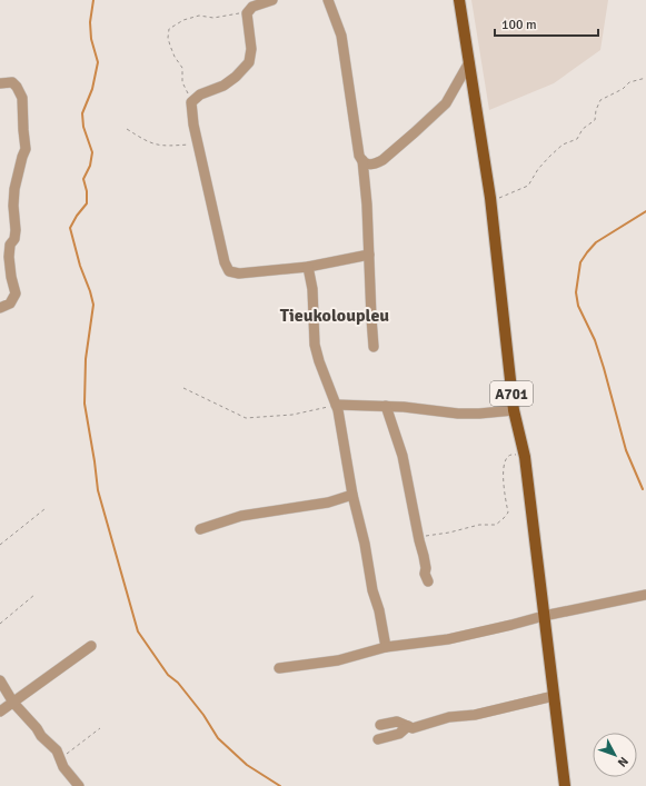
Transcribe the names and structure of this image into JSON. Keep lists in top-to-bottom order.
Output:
{
  "streets": {
    "main road": ["A701"]
  },
  "districts": ["Tieukoloupleu"],
  "scale_bar": "100 m",
  "north": "bottom right"
}
